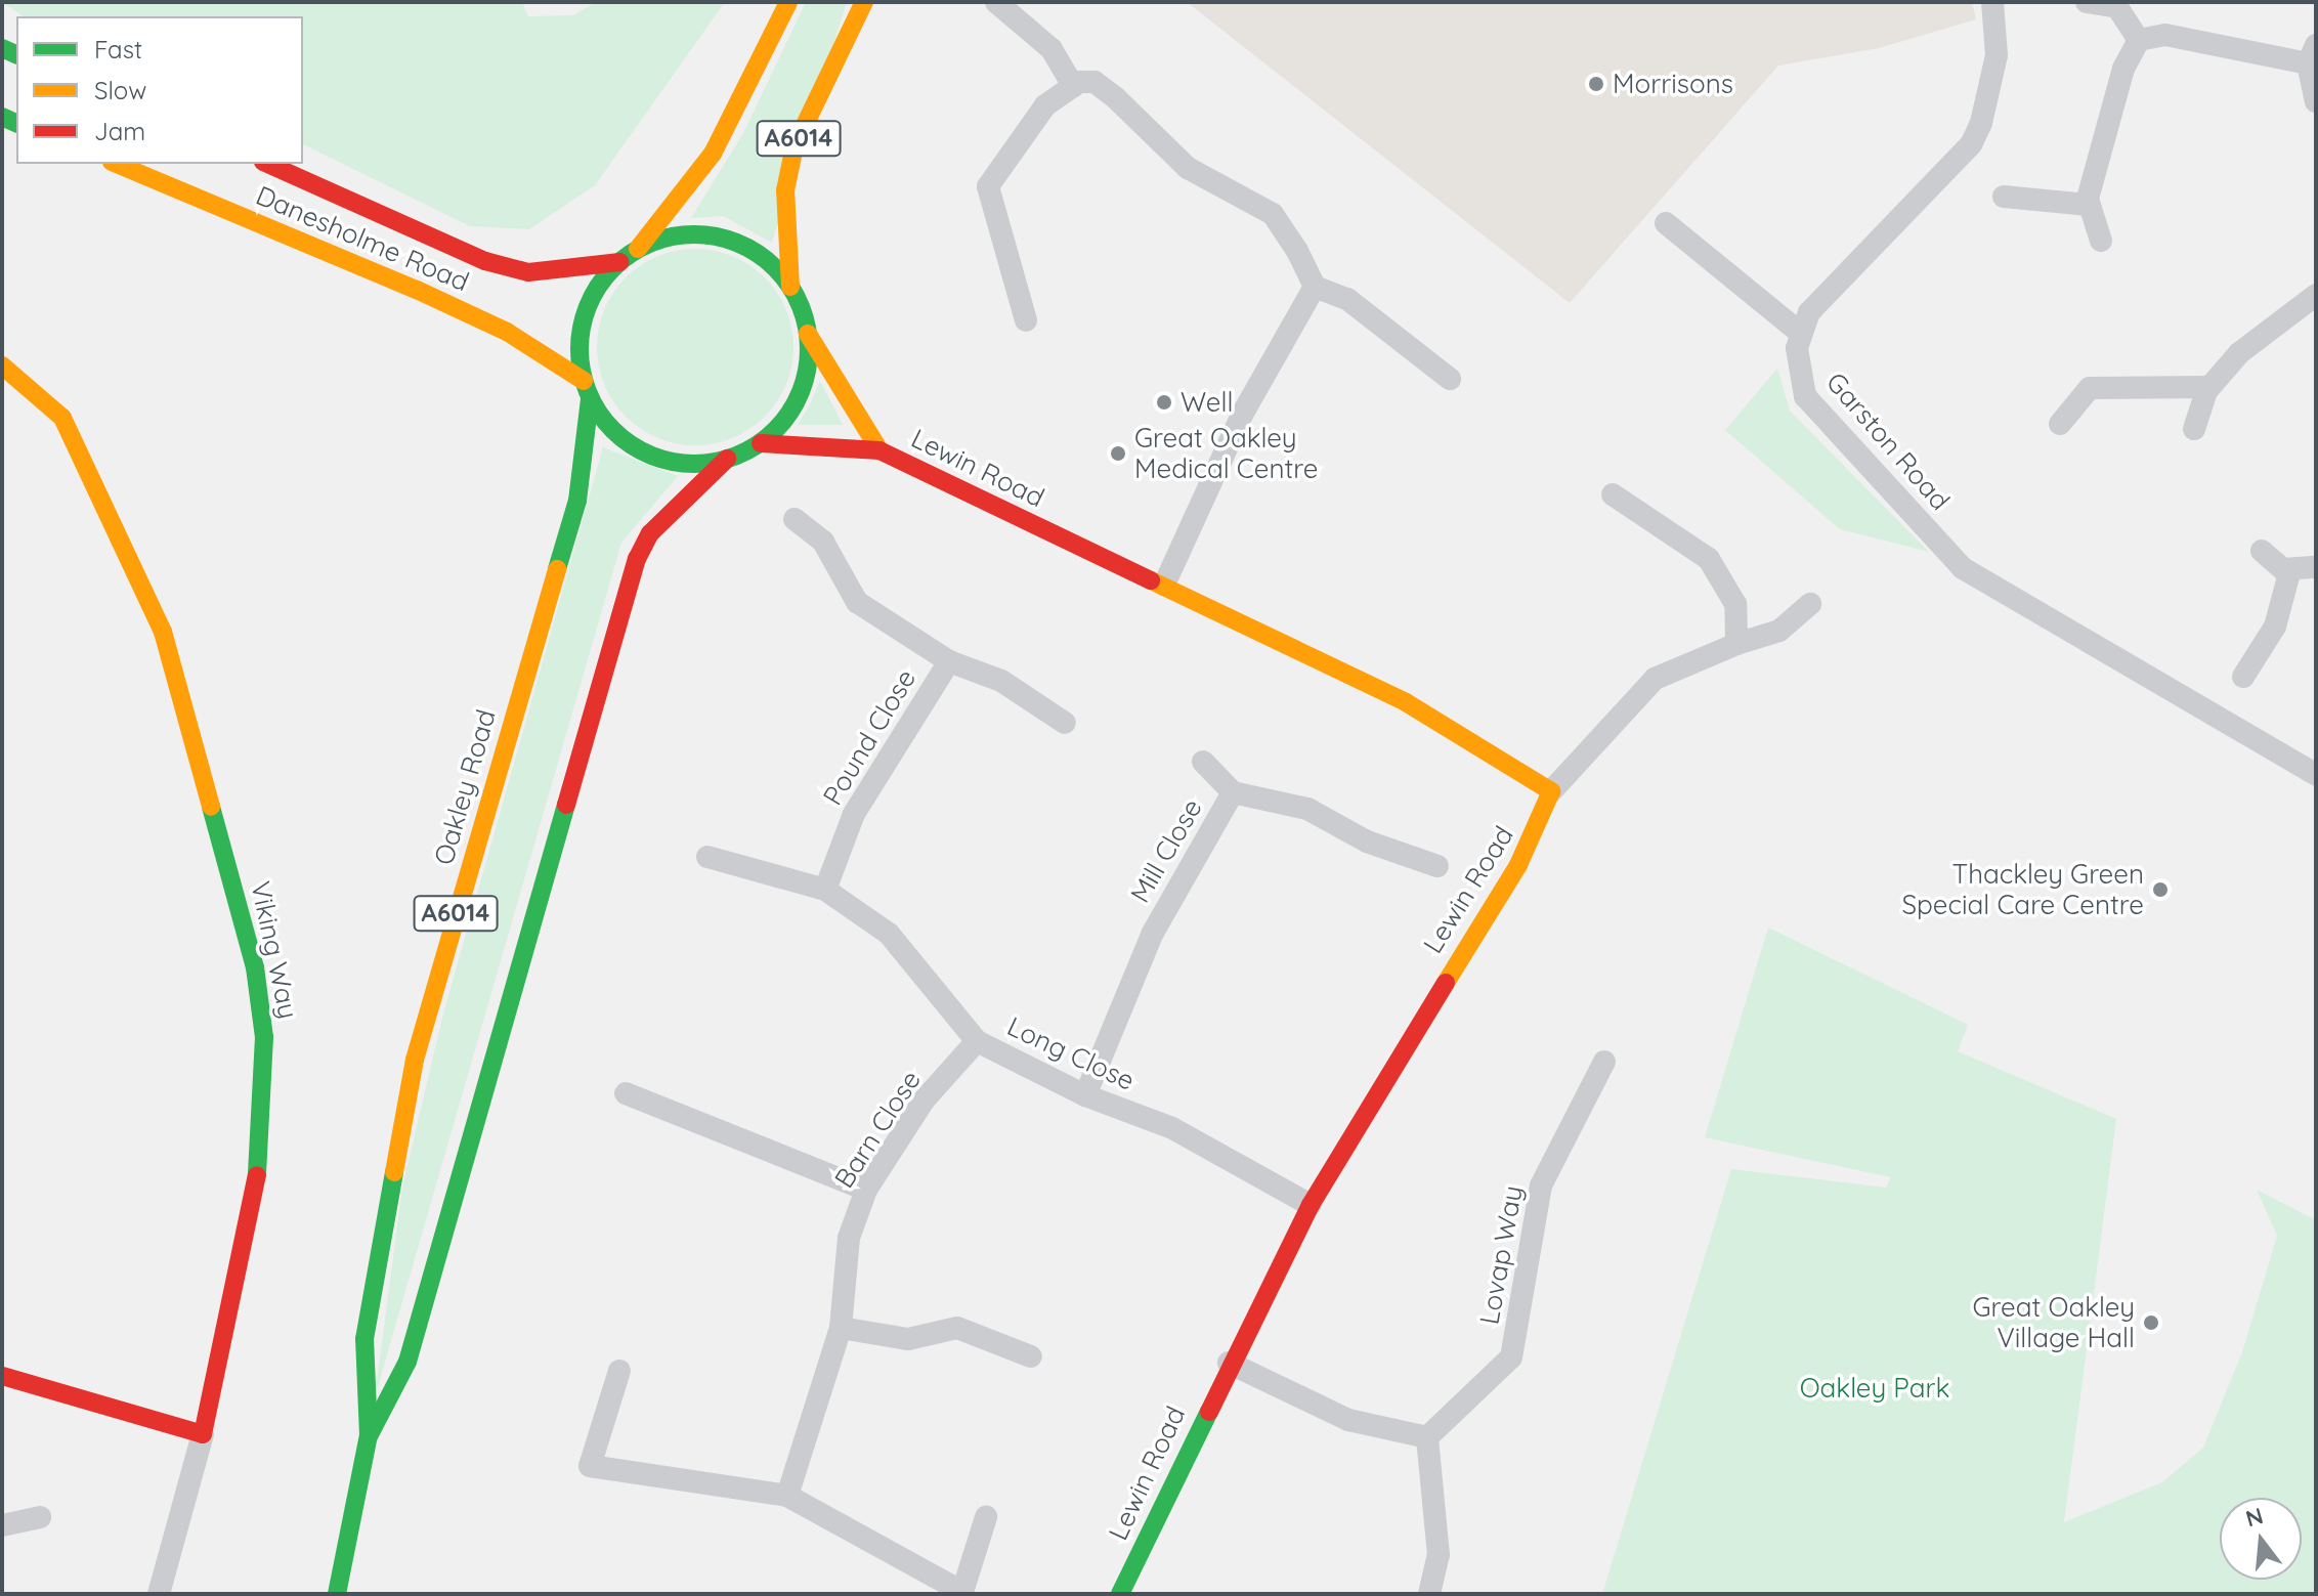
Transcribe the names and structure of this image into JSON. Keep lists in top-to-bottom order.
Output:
{
  "streets": {
    "street": [
      "A6014",
      "Danesholme Road",
      "Garston Road",
      "Lewin Road",
      "Pound Close",
      "Oakley Road",
      "Mill Close",
      "Viking Way",
      "Long Close",
      "Barn Close",
      "Lovap Way"
    ]
  },
  "crossings": [
    ["A6014", "Danesholme Road"],
    ["A6014", "Lewin Road"],
    ["A6014", "Oakley Road"],
    ["Danesholme Road", "Lewin Road"],
    ["Danesholme Road", "Oakley Road"],
    ["Lewin Road", "Oakley Road"],
    ["Lewin Road", "Long Close"],
    ["Pound Close", "Long Close"],
    ["Mill Close", "Long Close"],
    ["Long Close", "Barn Close"]
  ],
  "parks": ["Oakley Park"],
  "places": [
    "Morrisons",
    "Well",
    "Great Oakley Medical Centre",
    "Thackley Green Special Care Centre",
    "Great Oakley Village Hall"
  ],
  "legend": ["Fast", "Slow", "Jam"],
  "north": "top"
}
